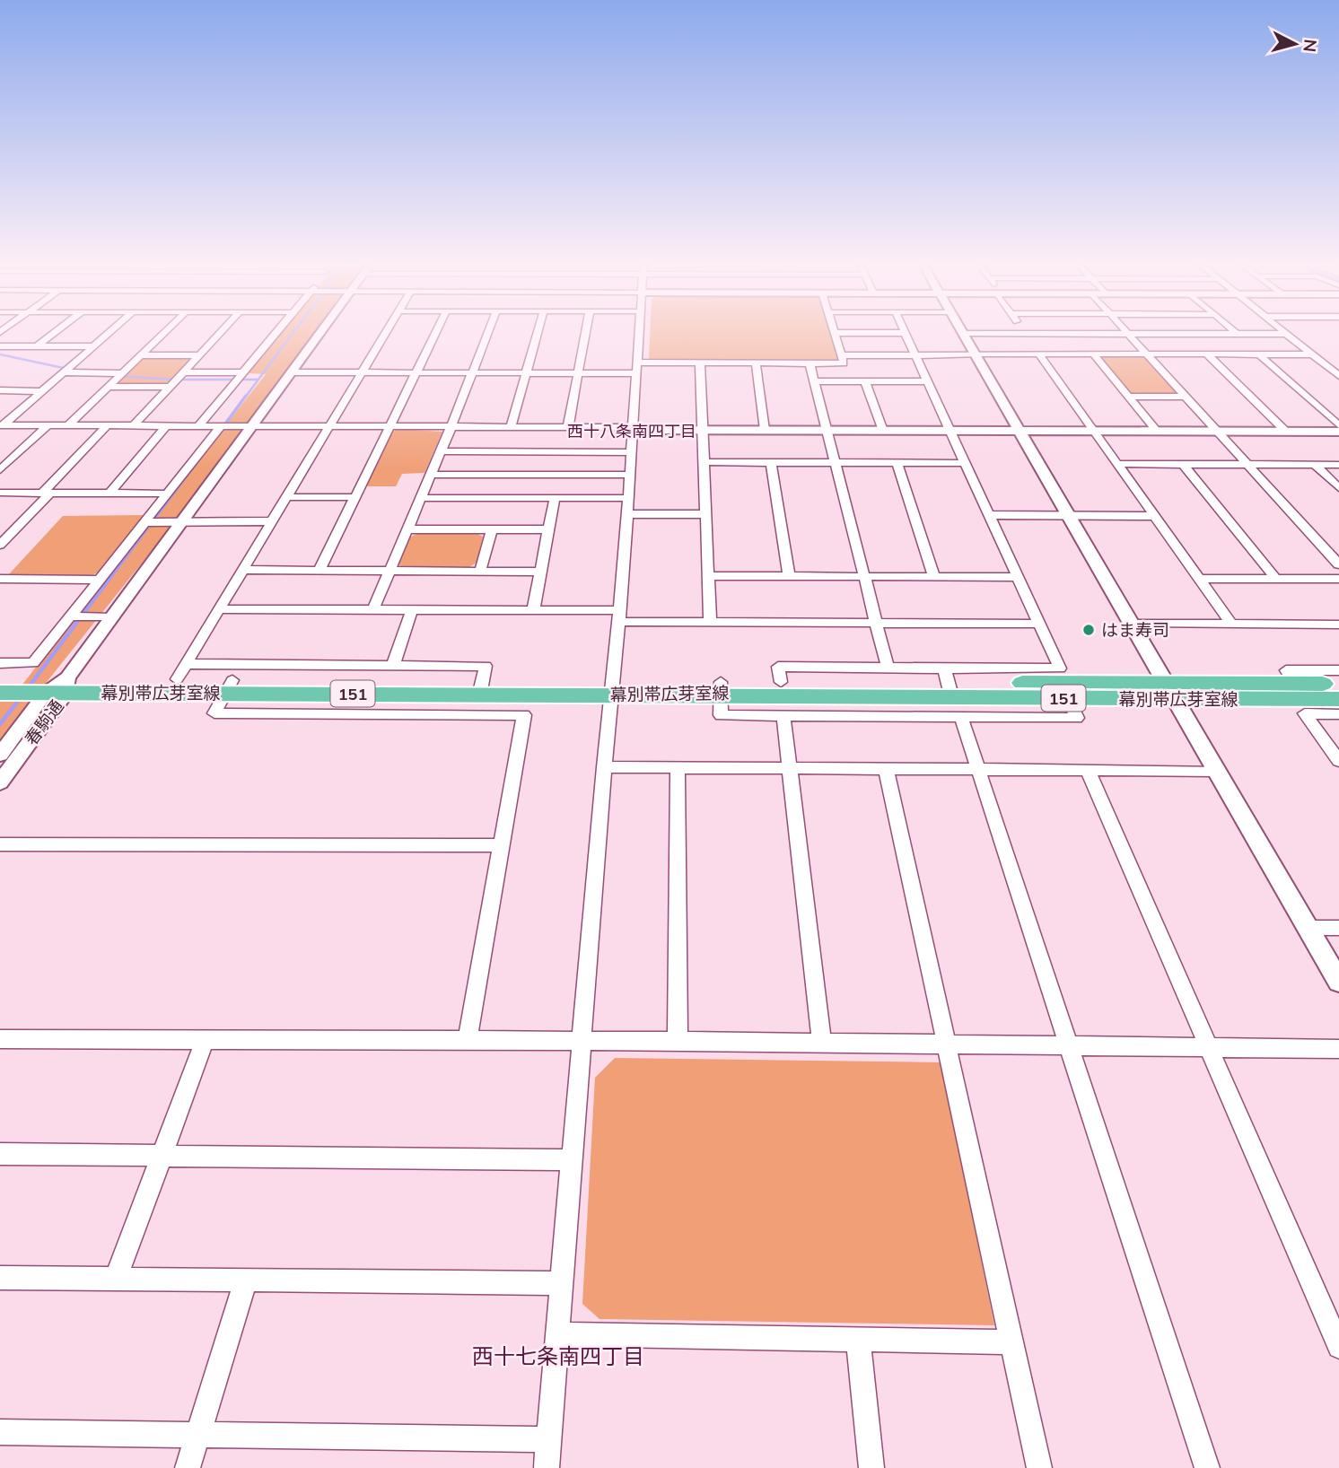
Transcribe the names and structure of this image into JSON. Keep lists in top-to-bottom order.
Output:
{
  "streets": {
    "main road": ["幕別帯広芽室線", "151"],
    "street": ["春駒通"]
  },
  "crossings": [
    ["幕別帯広芽室線", "春駒通"]
  ],
  "districts": ["西十八条南四丁目", "西十七条南四丁目"],
  "places": ["はま寿司"],
  "north": "right"
}
